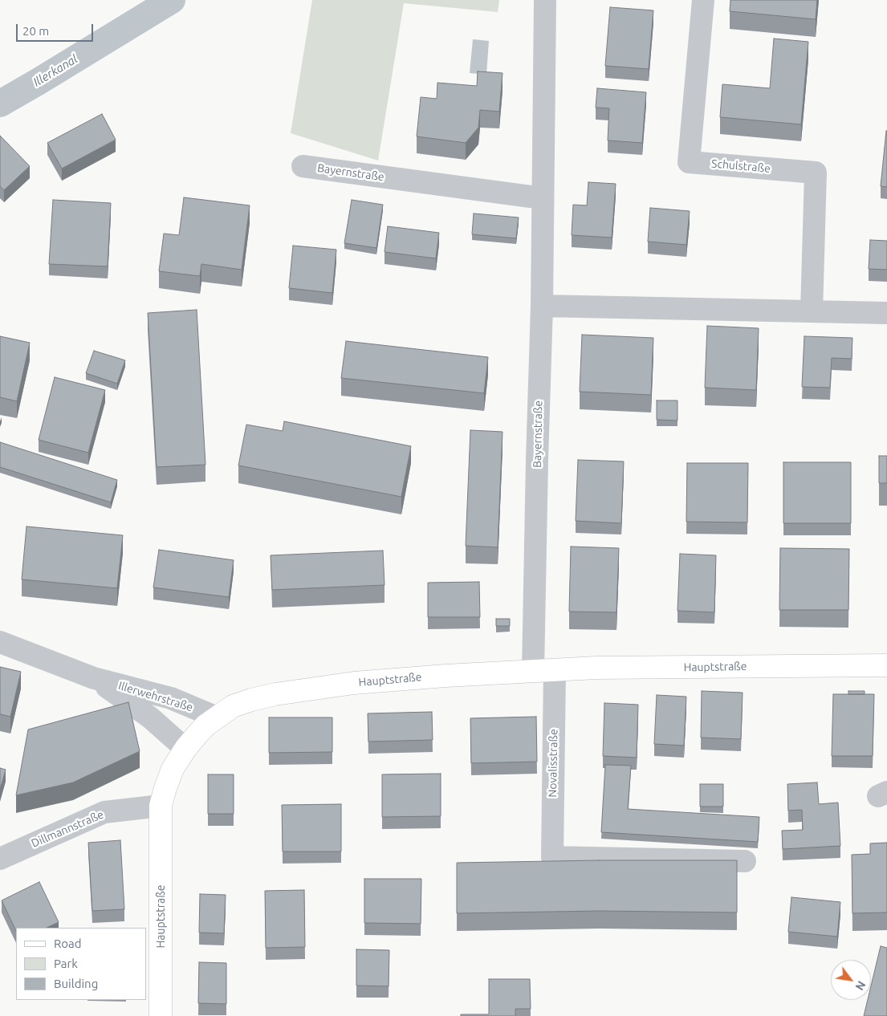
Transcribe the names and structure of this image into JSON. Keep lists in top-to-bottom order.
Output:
{
  "streets": {
    "main road": ["Hauptstraße"],
    "street": [
      "Schulstraße",
      "Bayernstraße",
      "Illerwehrstraße",
      "Novalisstraße",
      "Dillmannstraße"
    ]
  },
  "crossings": [
    ["Bayernstraße", "Hauptstraße"],
    ["Hauptstraße", "Illerwehrstraße"],
    ["Hauptstraße", "Novalisstraße"],
    ["Hauptstraße", "Dillmannstraße"]
  ],
  "water": ["Illerkanal"],
  "legend": ["Road", "Park", "Building"],
  "scale_bar": "20 m",
  "north": "bottom right"
}
